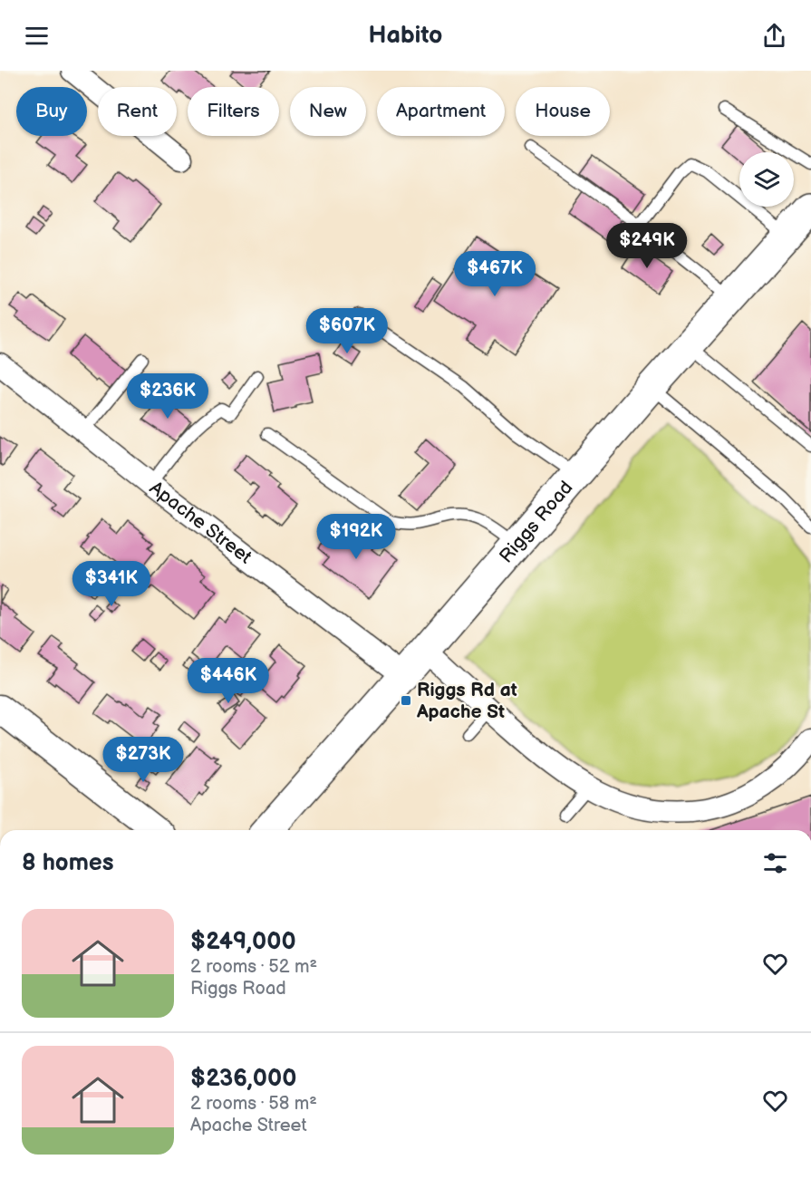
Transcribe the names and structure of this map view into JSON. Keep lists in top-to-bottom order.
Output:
{
  "streets": {
    "main road": ["Riggs Road"],
    "street": ["Apache Street"]
  },
  "crossings": [
    ["Apache Street", "Riggs Road"]
  ],
  "places": {
    "transit": ["Riggs Rd at Apache St"]
  },
  "page": {
    "header": "Habito",
    "chip": [
      "Buy",
      "Rent",
      "Filters",
      "New",
      "Apartment",
      "House"
    ],
    "price": [
      "$249K",
      "$467K",
      "$607K",
      "$236K",
      "$192K",
      "$341K",
      "$446K",
      "$273K"
    ],
    "heading": "8 homes",
    "list": [
      {
        "name": "$249,000",
        "note": "2 rooms · 52 m² · Riggs Road"
      },
      {
        "name": "$236,000",
        "note": "2 rooms · 58 m² · Apache Street"
      }
    ]
  }
}
